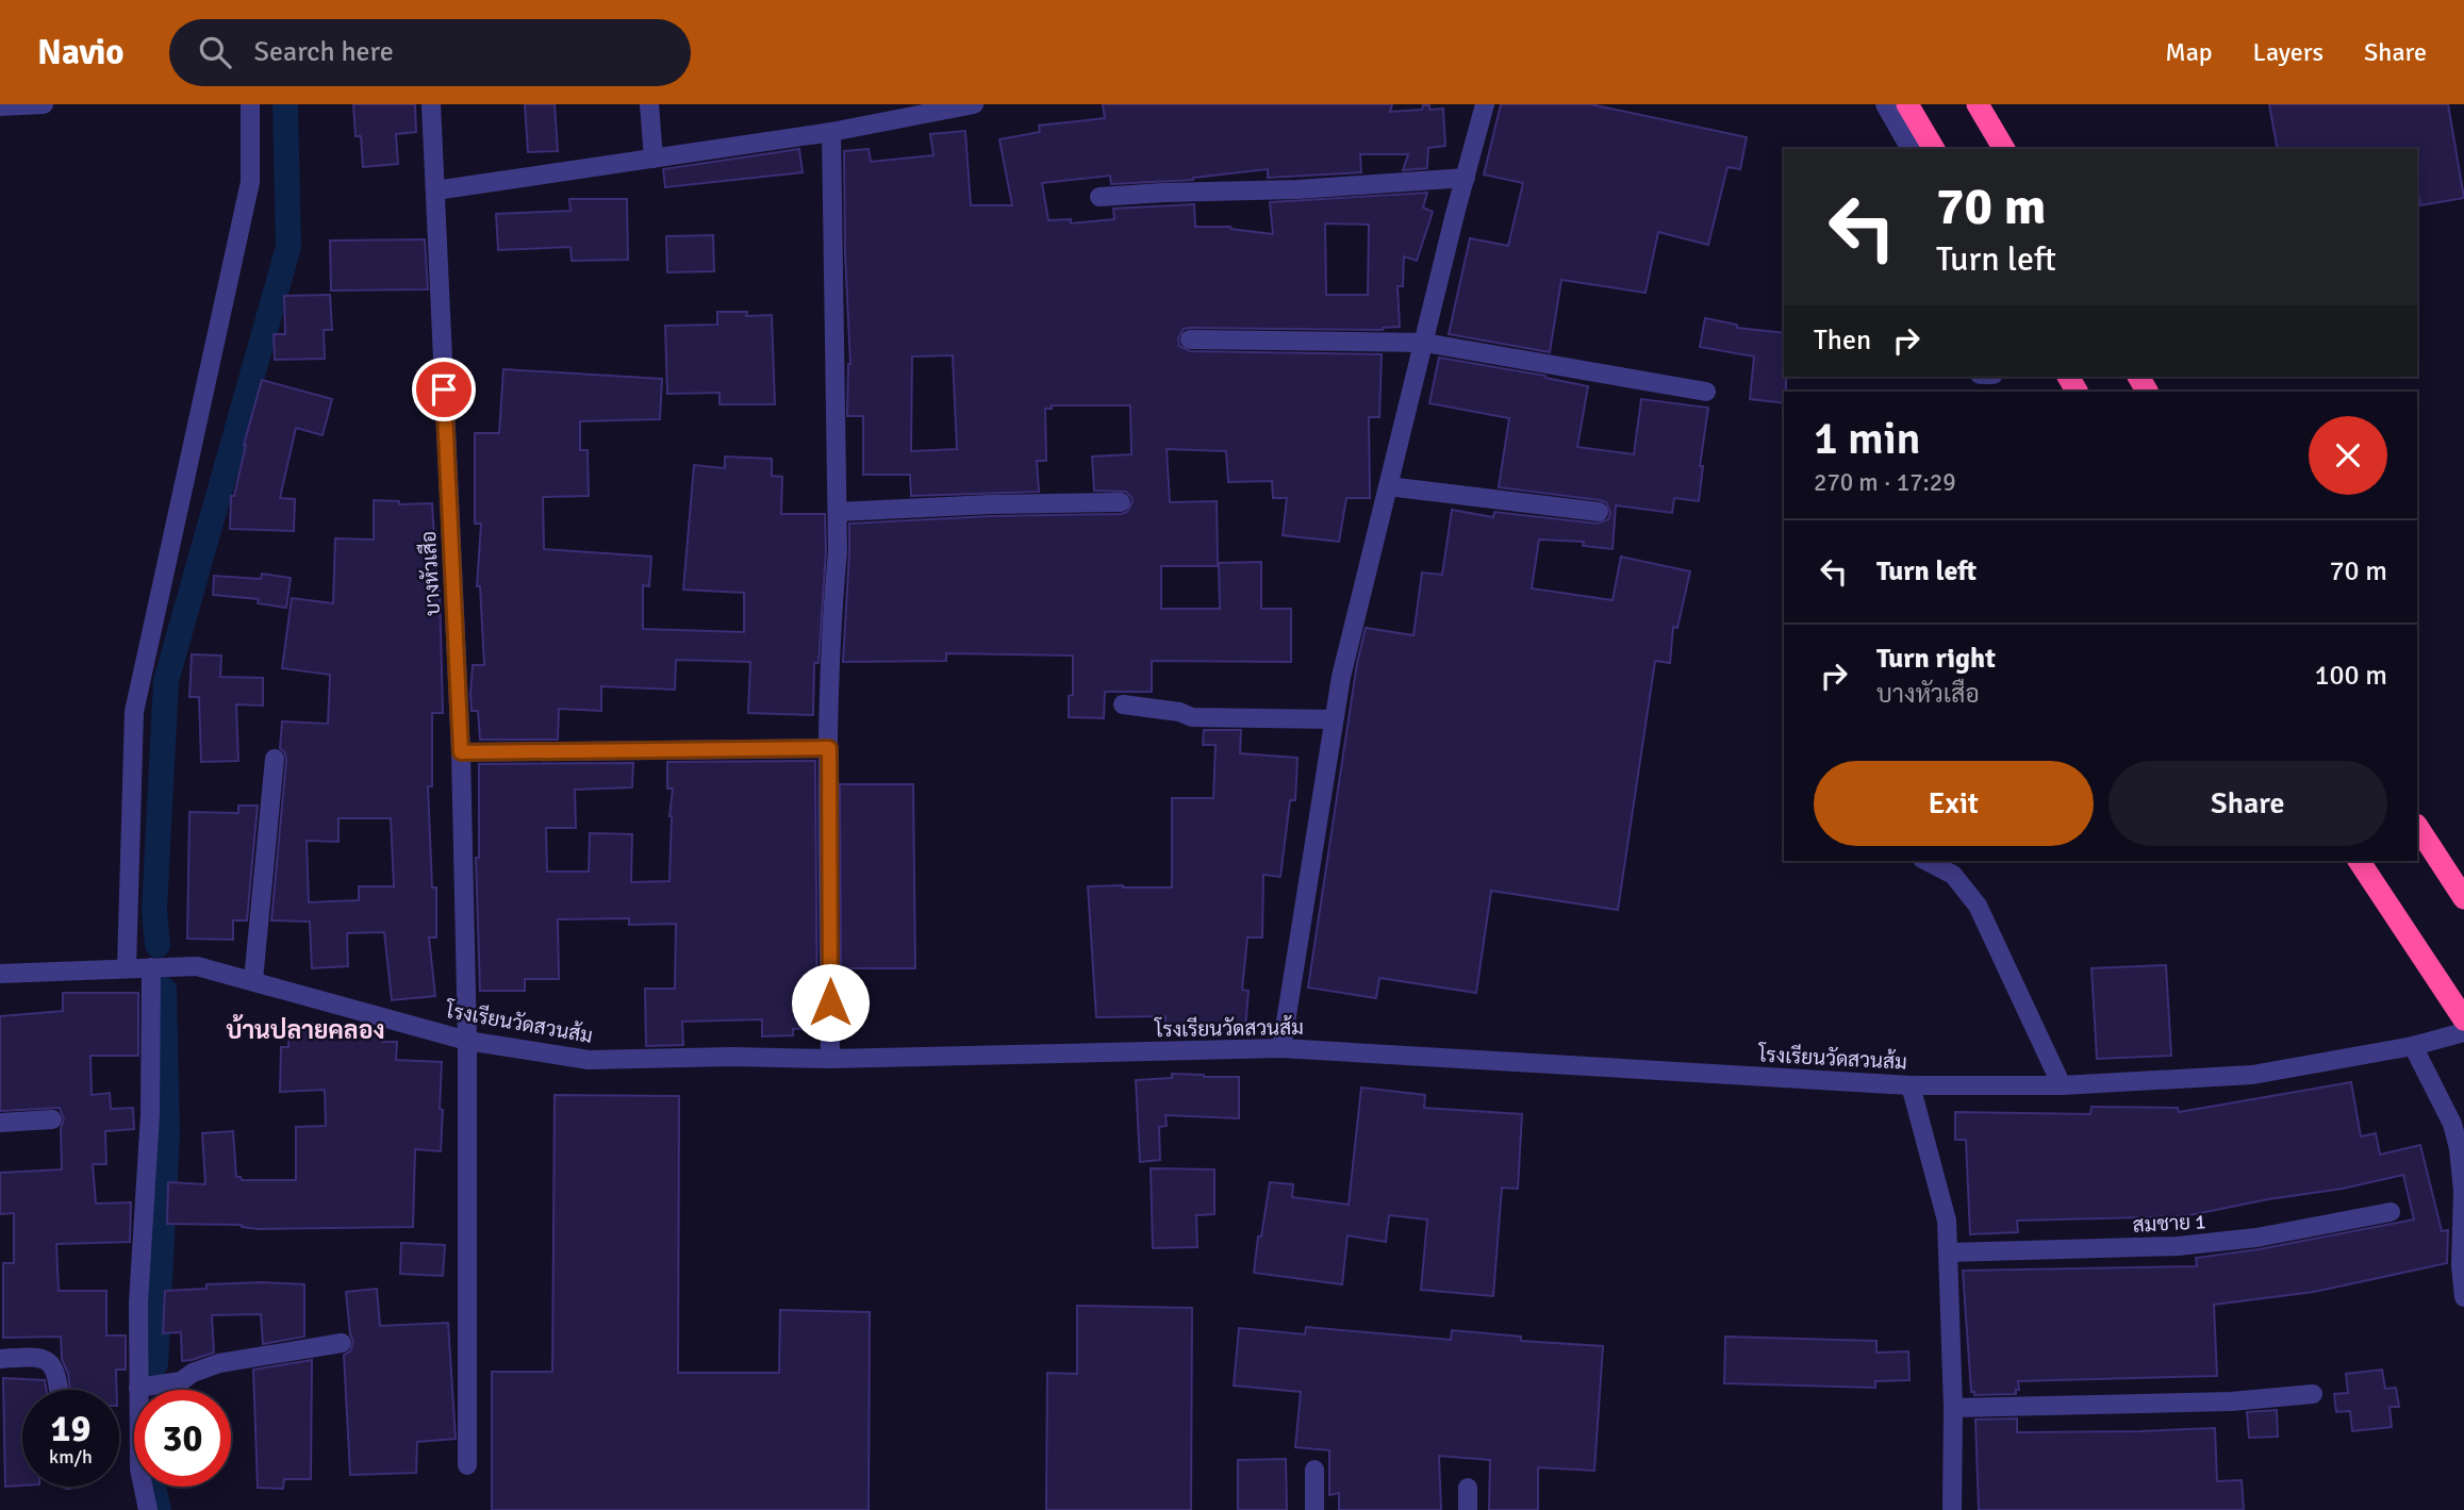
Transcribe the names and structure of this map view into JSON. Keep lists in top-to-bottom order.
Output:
{
  "streets": {
    "street": ["บางหัวเสือ", "โรงเรียนวัดสวนส้ม", "สมชาย 1"]
  },
  "crossings": [
    ["บางหัวเสือ", "โรงเรียนวัดสวนส้ม"]
  ],
  "districts": ["บ้านปลายคลอง"],
  "page": {
    "header": "Navio",
    "search": "Search here",
    "nav": ["Map", "Layers", "Share"],
    "turn": ["70 m", "Turn left"],
    "then": "Then",
    "heading": ["1 min", "270 m · 17:29"],
    "list": [
      {
        "name": "Turn left",
        "value": "70 m"
      },
      {
        "name": "Turn right",
        "note": "บางหัวเสือ",
        "value": "100 m"
      }
    ],
    "buttons": ["Exit", "Share"],
    "speed": "19 km/h",
    "limit": "30"
  }
}
